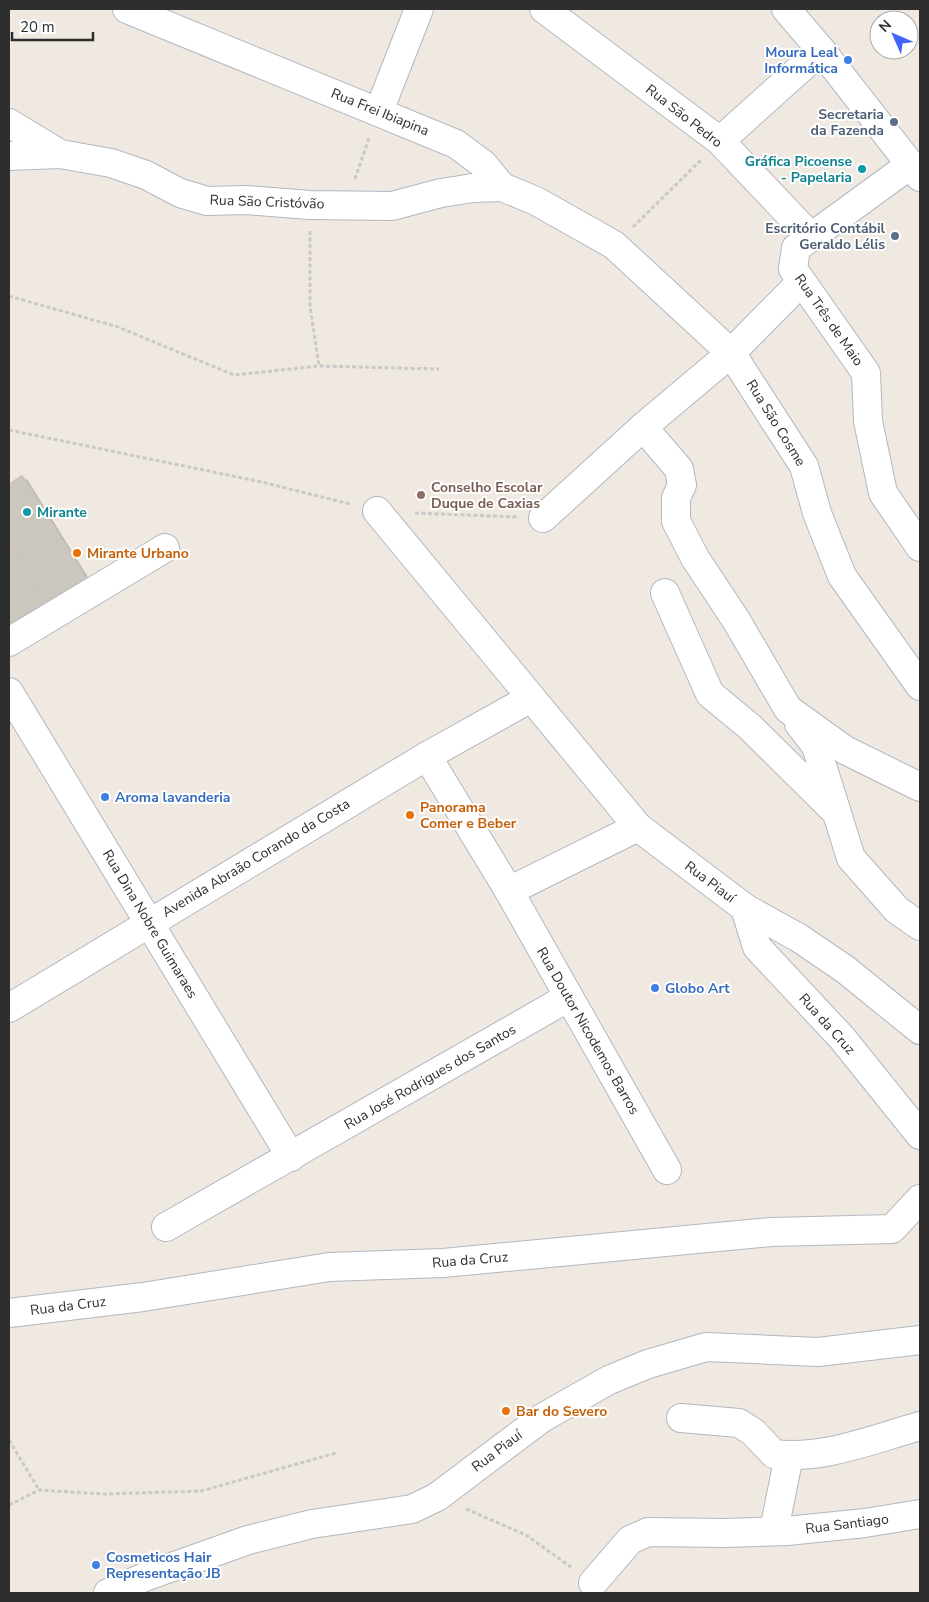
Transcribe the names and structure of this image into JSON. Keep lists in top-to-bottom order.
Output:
{
  "streets": {
    "street": [
      "Rua Frei Ibiapina",
      "Rua São Pedro",
      "Rua São Cristóvão",
      "Rua Três de Maio",
      "Rua São Cosme",
      "Avenida Abraão Corando da Costa",
      "Rua Piauí",
      "Rua Dina Nobre Guimaraes",
      "Rua da Cruz",
      "Rua Doutor Nicodemos Barros",
      "Rua José Rodrigues dos Santos",
      "Rua Santiago"
    ]
  },
  "crossings": [
    ["Rua Frei Ibiapina", "Rua São Cristóvão"],
    ["Rua Frei Ibiapina", "Rua São Cosme"],
    ["Rua São Pedro", "Rua Três de Maio"],
    ["Avenida Abraão Corando da Costa", "Rua Piauí"],
    ["Avenida Abraão Corando da Costa", "Rua Dina Nobre Guimaraes"],
    ["Avenida Abraão Corando da Costa", "Rua Doutor Nicodemos Barros"],
    ["Rua Piauí", "Rua da Cruz"],
    ["Rua Dina Nobre Guimaraes", "Rua José Rodrigues dos Santos"],
    ["Rua Doutor Nicodemos Barros", "Rua José Rodrigues dos Santos"]
  ],
  "places": [
    "Moura Leal Informática",
    "Secretaria da Fazenda",
    "Gráfica Picoense - Papelaria",
    "Escritório Contábil Geraldo Lélis",
    "Conselho Escolar Duque de Caxias",
    "Mirante",
    "Mirante Urbano",
    "Aroma lavanderia",
    "Panorama Comer e Beber",
    "Globo Art",
    "Bar do Severo",
    "Cosmeticos Hair Representação JB"
  ],
  "scale_bar": "20 m",
  "north": "top left"
}
